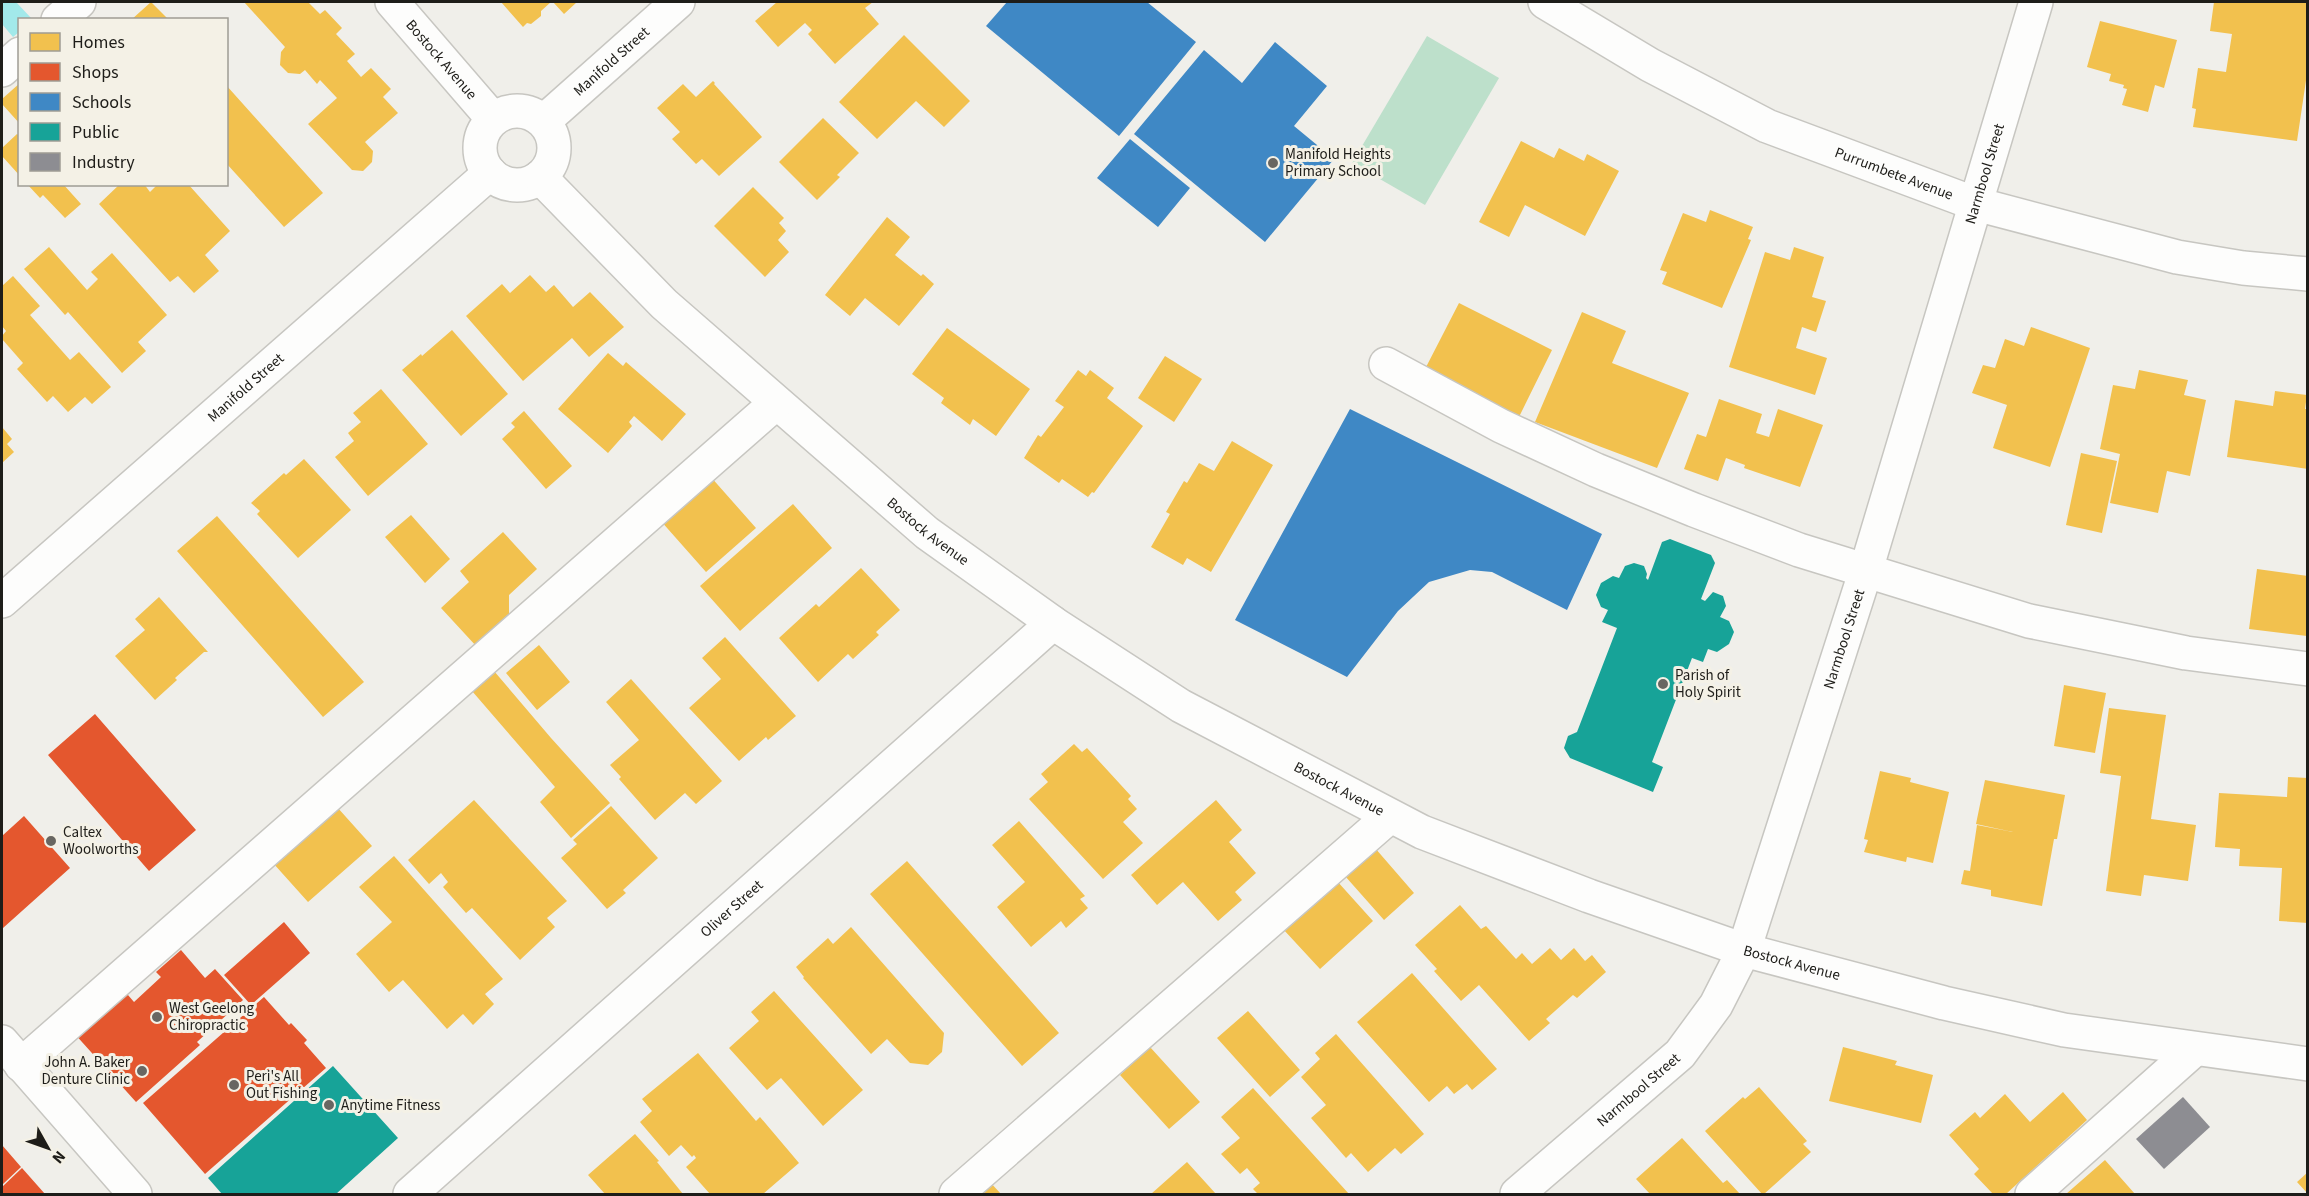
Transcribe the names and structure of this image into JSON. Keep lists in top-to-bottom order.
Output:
{
  "streets": {
    "street": [
      "Bostock Avenue",
      "Manifold Street",
      "Purrumbete Avenue",
      "Narmbool Street",
      "Oliver Street"
    ]
  },
  "crossings": [
    ["Bostock Avenue", "Manifold Street"],
    ["Bostock Avenue", "Narmbool Street"],
    ["Bostock Avenue", "Oliver Street"],
    ["Purrumbete Avenue", "Narmbool Street"]
  ],
  "places": [
    "Manifold Heights Primary School",
    "Parish of Holy Spirit",
    "Caltex Woolworths",
    "West Geelong Chiropractic",
    "John A. Baker Denture Clinic",
    "Peri's All Out Fishing",
    "Anytime Fitness"
  ],
  "legend": [
    "Homes",
    "Shops",
    "Schools",
    "Public",
    "Industry"
  ],
  "north": "bottom right"
}
